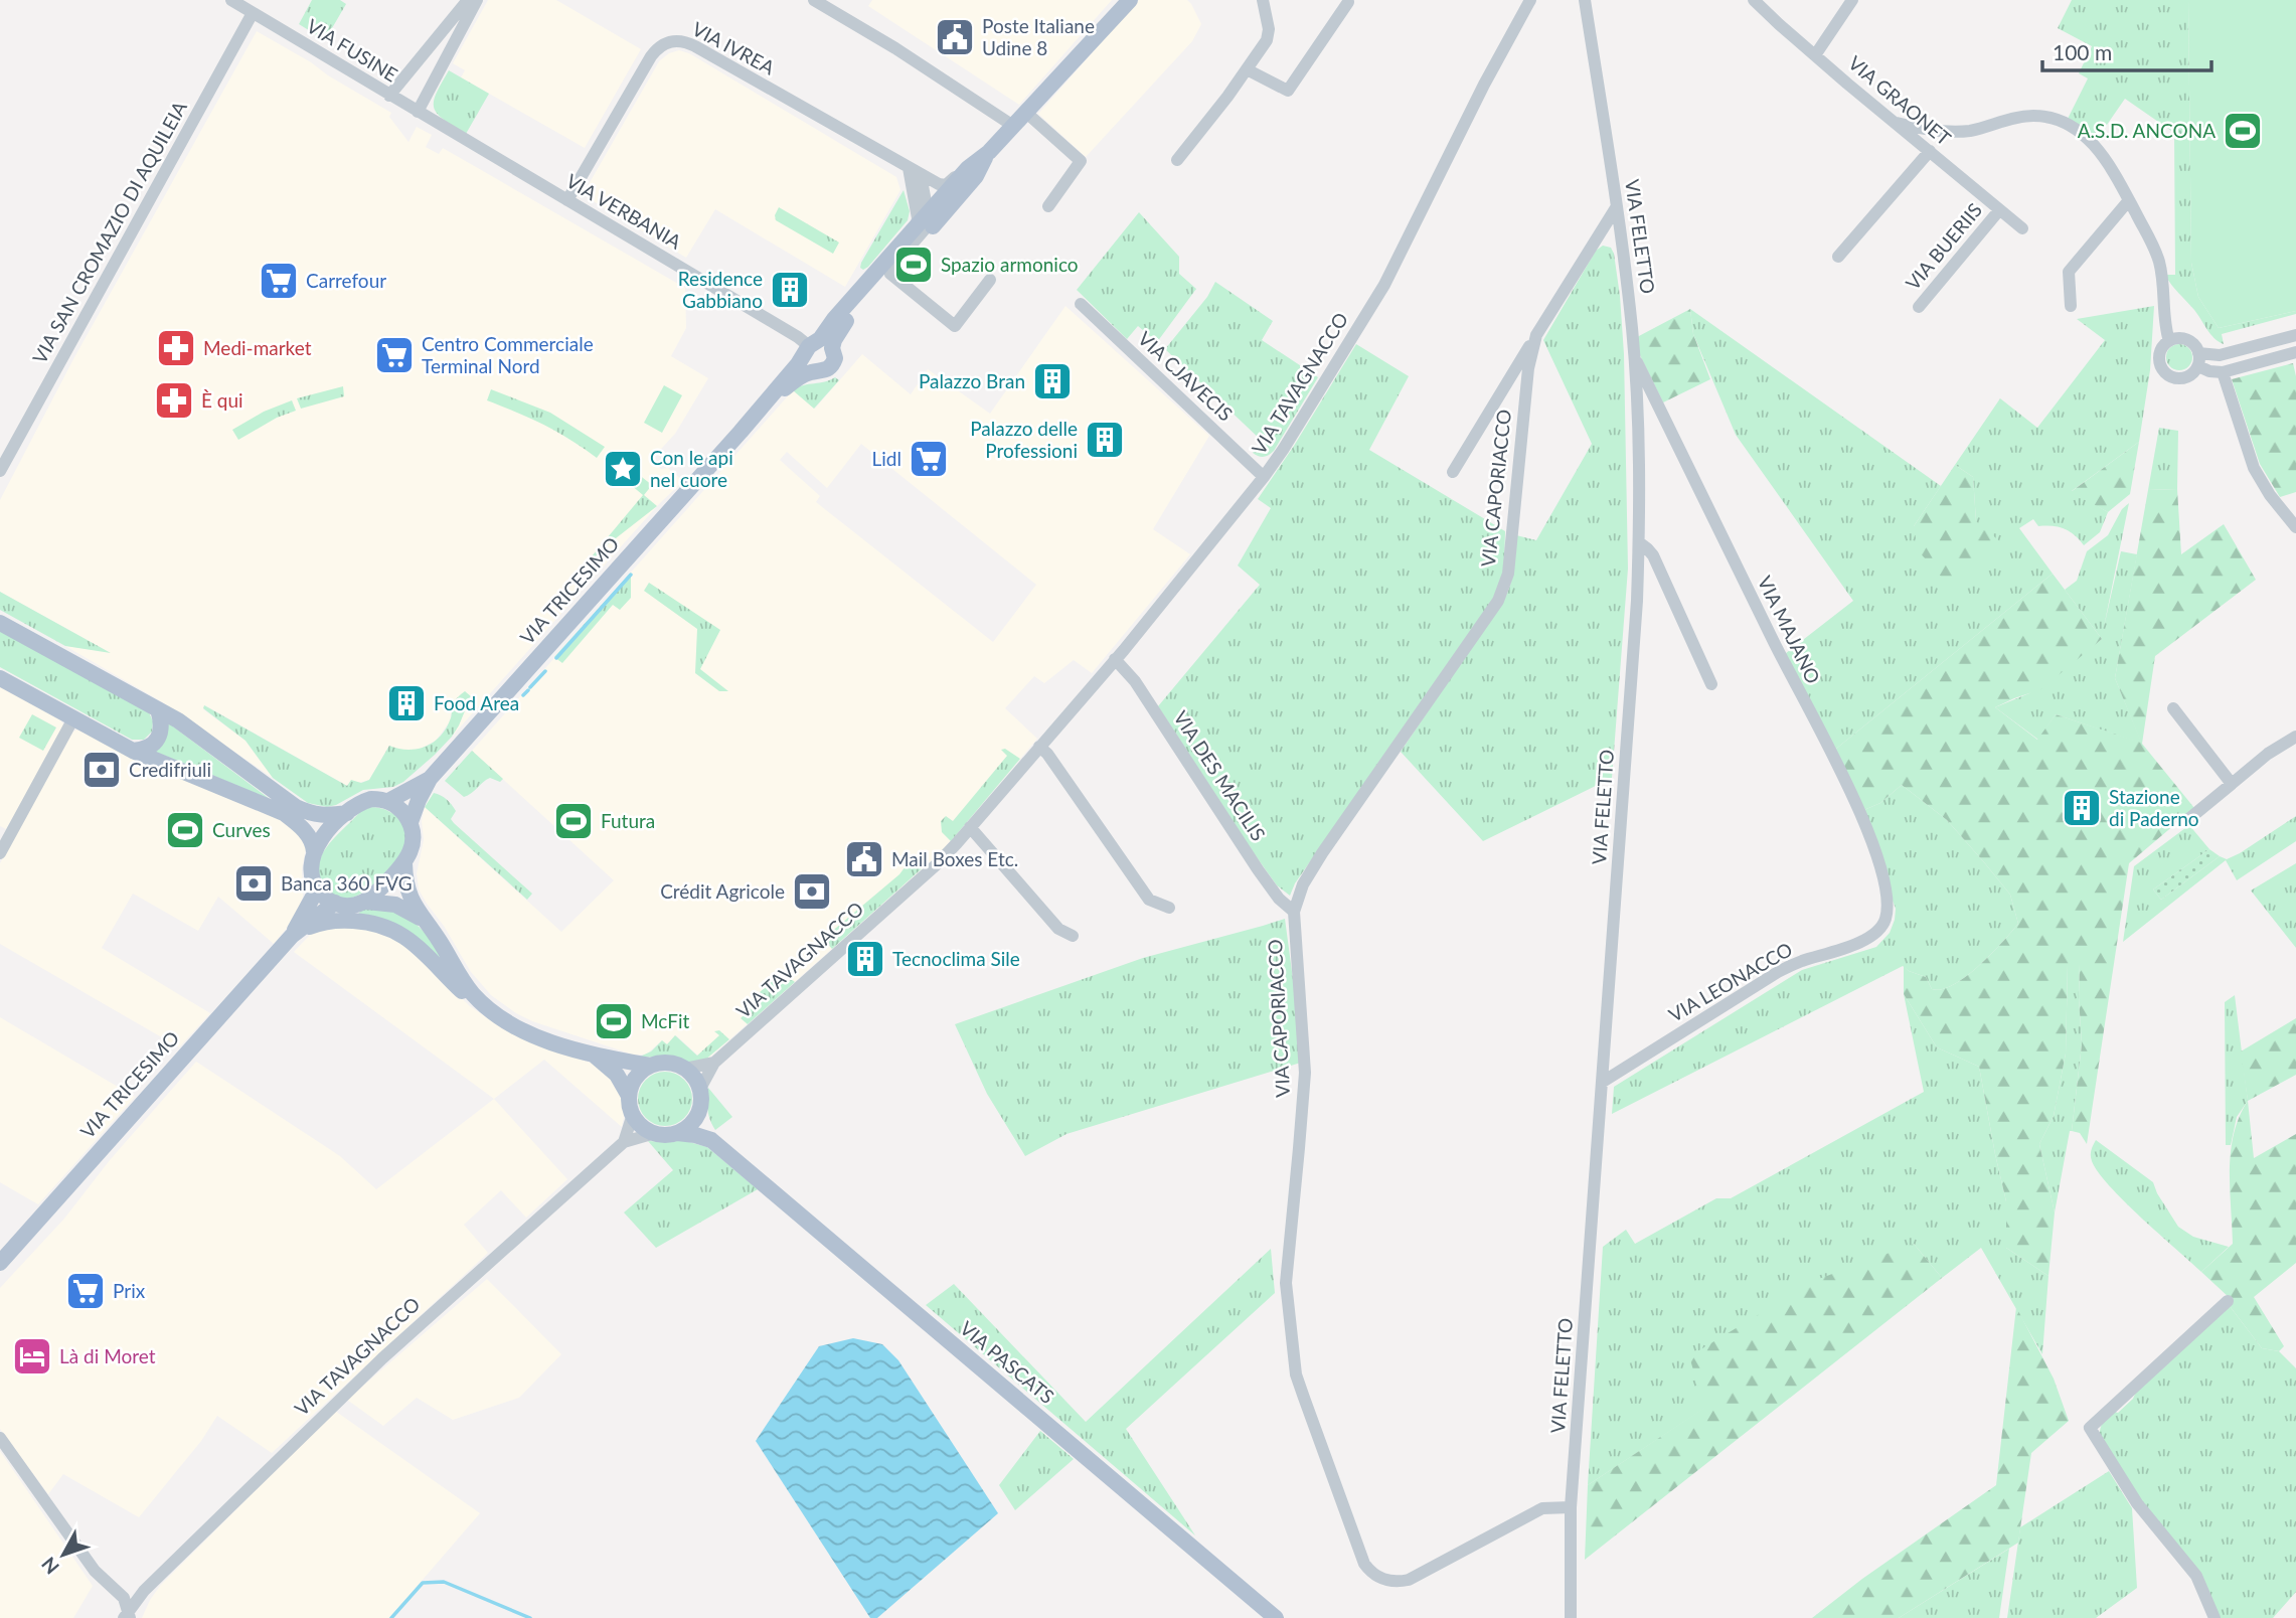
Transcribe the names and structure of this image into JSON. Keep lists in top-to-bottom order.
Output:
{
  "streets": {
    "main road": ["VIA TRICESIMO", "VIA PASCATS"],
    "street": [
      "VIA IVREA",
      "VIA FUSINE",
      "VIA GRAONET",
      "VIA VERBANIA",
      "VIA SAN CROMAZIO DI AQUILEIA",
      "VIA FELETTO",
      "VIA BUERIIS",
      "VIA CJAVECIS",
      "VIA TAVAGNACCO",
      "VIA CAPORIACCO",
      "VIA MAJANO",
      "VIA DES MACILIS",
      "VIA LEONACCO"
    ]
  },
  "crossings": [
    ["VIA IVREA", "VIA VERBANIA"],
    ["VIA IVREA", "VIA TRICESIMO"],
    ["VIA FUSINE", "VIA VERBANIA"],
    ["VIA FUSINE", "VIA SAN CROMAZIO DI AQUILEIA"],
    ["VIA GRAONET", "VIA BUERIIS"],
    ["VIA VERBANIA", "VIA TRICESIMO"],
    ["VIA FELETTO", "VIA CAPORIACCO"],
    ["VIA FELETTO", "VIA MAJANO"],
    ["VIA FELETTO", "VIA LEONACCO"],
    ["VIA CJAVECIS", "VIA TAVAGNACCO"],
    ["VIA TAVAGNACCO", "VIA DES MACILIS"],
    ["VIA TAVAGNACCO", "VIA PASCATS"],
    ["VIA CAPORIACCO", "VIA DES MACILIS"],
    ["VIA MAJANO", "VIA LEONACCO"]
  ],
  "places": {
    "public building": ["Poste Italiane Udine 8", "Mail Boxes Etc."],
    "sports": [
      "A.S.D. ANCONA",
      "Spazio armonico",
      "Futura",
      "Curves",
      "McFit"
    ],
    "supermarket": [
      "Carrefour",
      "Centro Commerciale Terminal Nord",
      "Lidl",
      "Prix"
    ],
    "building": [
      "Residence Gabbiano",
      "Palazzo Bran",
      "Palazzo delle Professioni",
      "Food Area",
      "Stazione di Paderno",
      "Tecnoclima Sile"
    ],
    "pharmacy": ["Medi-market", "È qui"],
    "place": ["Con le api nel cuore"],
    "bank": ["Credifriuli", "Banca 360 FVG", "Crédit Agricole"],
    "hotel": ["Là di Moret"]
  },
  "scale_bar": "100 m",
  "north": "bottom left"
}
